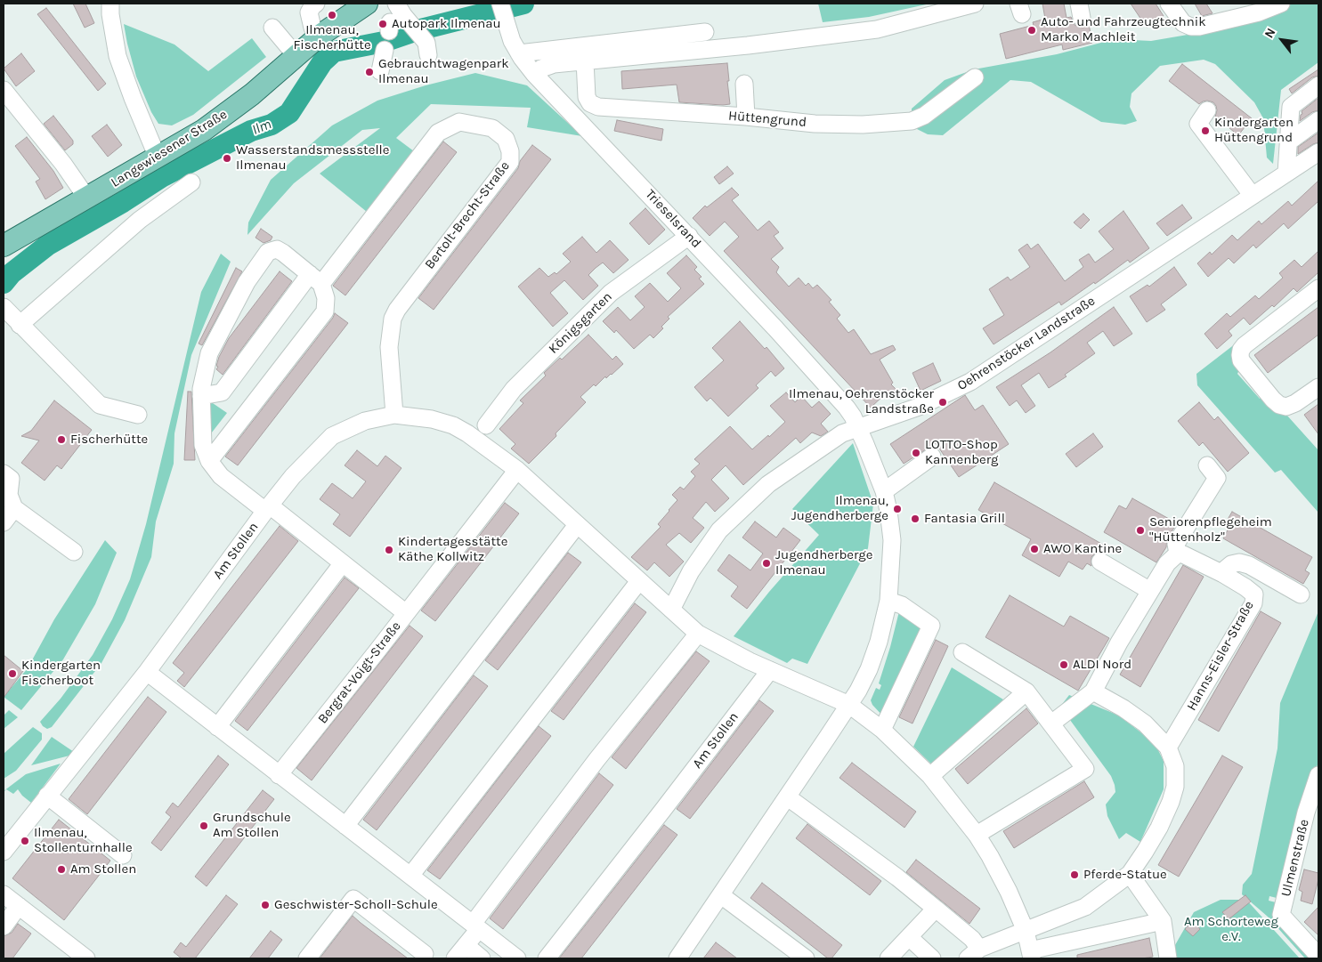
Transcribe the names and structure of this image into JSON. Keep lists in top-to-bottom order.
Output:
{
  "streets": {
    "main road": ["Langewiesener Straße"],
    "street": [
      "Hüttengrund",
      "Bertolt-Brecht-Straße",
      "Trieselsrand",
      "Königsgarten",
      "Oehrenstöcker Landstraße",
      "Am Stollen",
      "Hanns-Eisler-Straße",
      "Bergrat-Voigt-Straße",
      "Ulmenstraße"
    ]
  },
  "crossings": [
    ["Bertolt-Brecht-Straße", "Am Stollen"],
    ["Trieselsrand", "Königsgarten"],
    ["Trieselsrand", "Oehrenstöcker Landstraße"],
    ["Trieselsrand", "Am Stollen"],
    ["Oehrenstöcker Landstraße", "Am Stollen"],
    ["Am Stollen", "Bergrat-Voigt-Straße"]
  ],
  "water": ["Ilm"],
  "parks": ["Am Schorteweg e.V."],
  "places": [
    "Ilmenau, Fischerhütte",
    "Autopark Ilmenau",
    "Auto- und Fahrzeugtechnik Marko Machleit",
    "Gebrauchtwagenpark Ilmenau",
    "Kindergarten Hüttengrund",
    "Wasserstandsmessstelle Ilmenau",
    "Ilmenau, Oehrenstöcker Landstraße",
    "Fischerhütte",
    "LOTTO-Shop Kannenberg",
    "Ilmenau, Jugendherberge",
    "Fantasia Grill",
    "Seniorenpflegeheim \"Hüttenholz\"",
    "AWO Kantine",
    "Kindertagesstätte Käthe Kollwitz",
    "Jugendherberge Ilmenau",
    "ALDI Nord",
    "Kindergarten Fischerboot",
    "Grundschule Am Stollen",
    "Ilmenau, Stollenturnhalle",
    "Am Stollen",
    "Pferde-Statue",
    "Geschwister-Scholl-Schule"
  ],
  "north": "top left"
}
